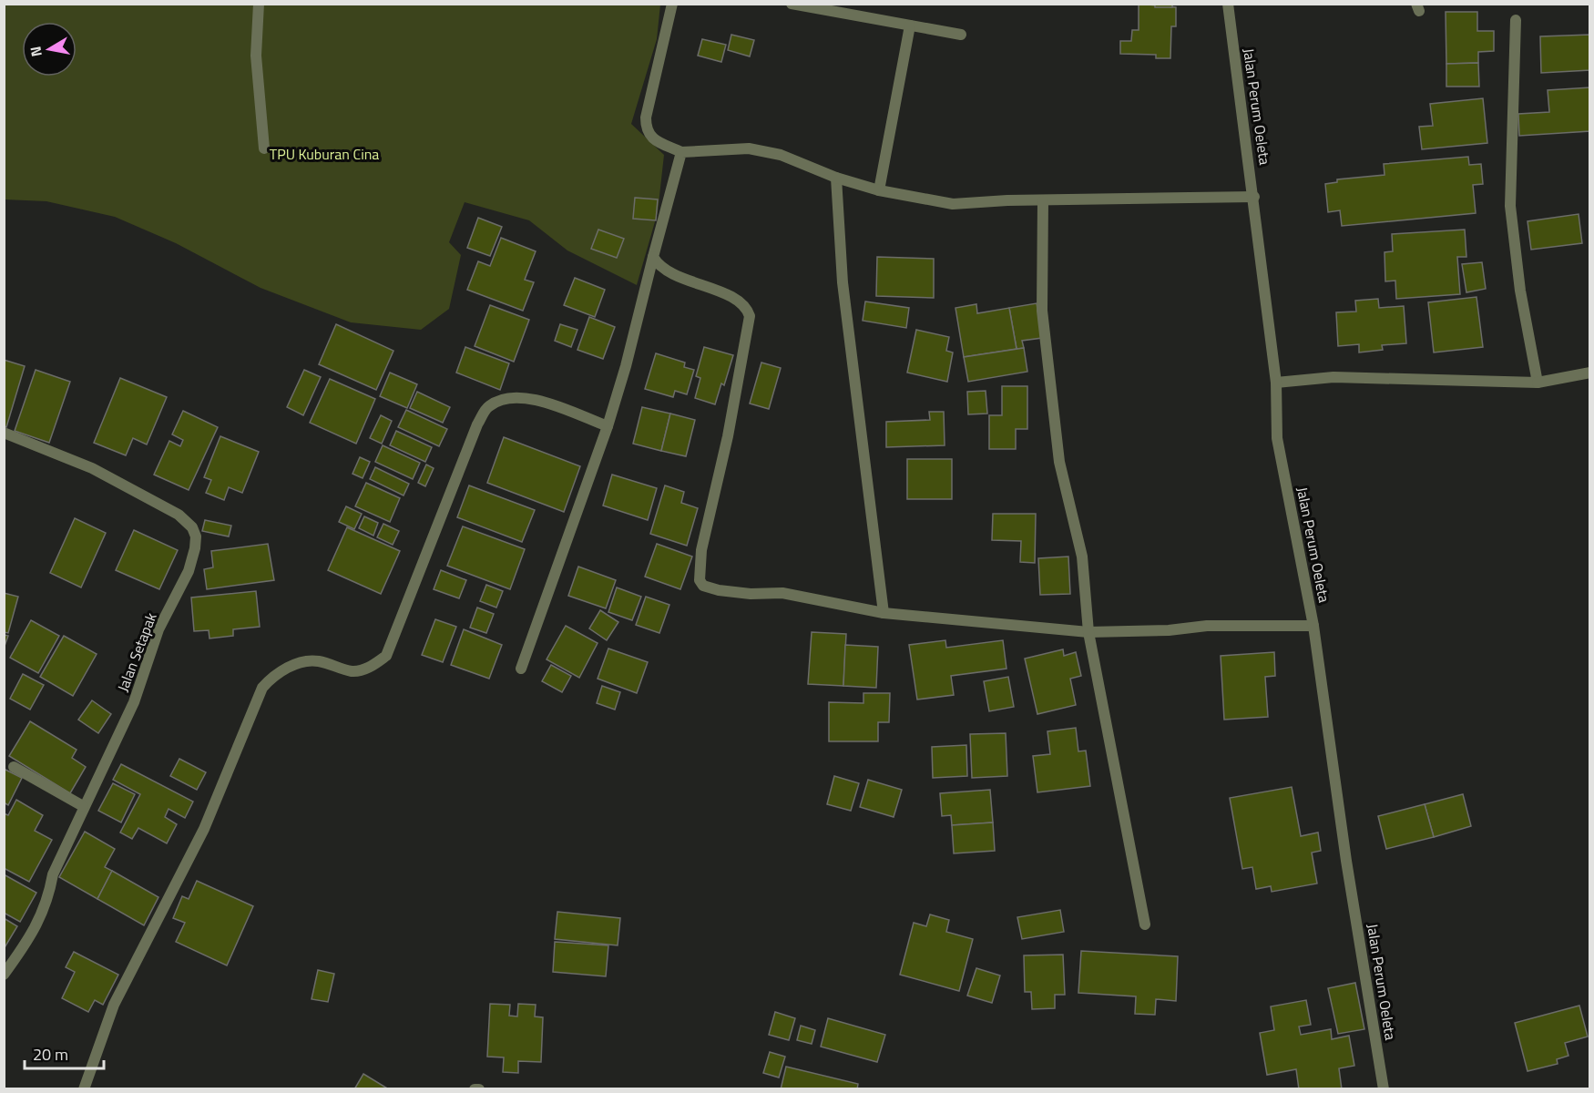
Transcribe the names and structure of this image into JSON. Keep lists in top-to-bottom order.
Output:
{
  "streets": {
    "street": ["Jalan Perum Oeleta", "Jalan Setapak"]
  },
  "parks": ["TPU Kuburan Cina"],
  "scale_bar": "20 m",
  "north": "left"
}
